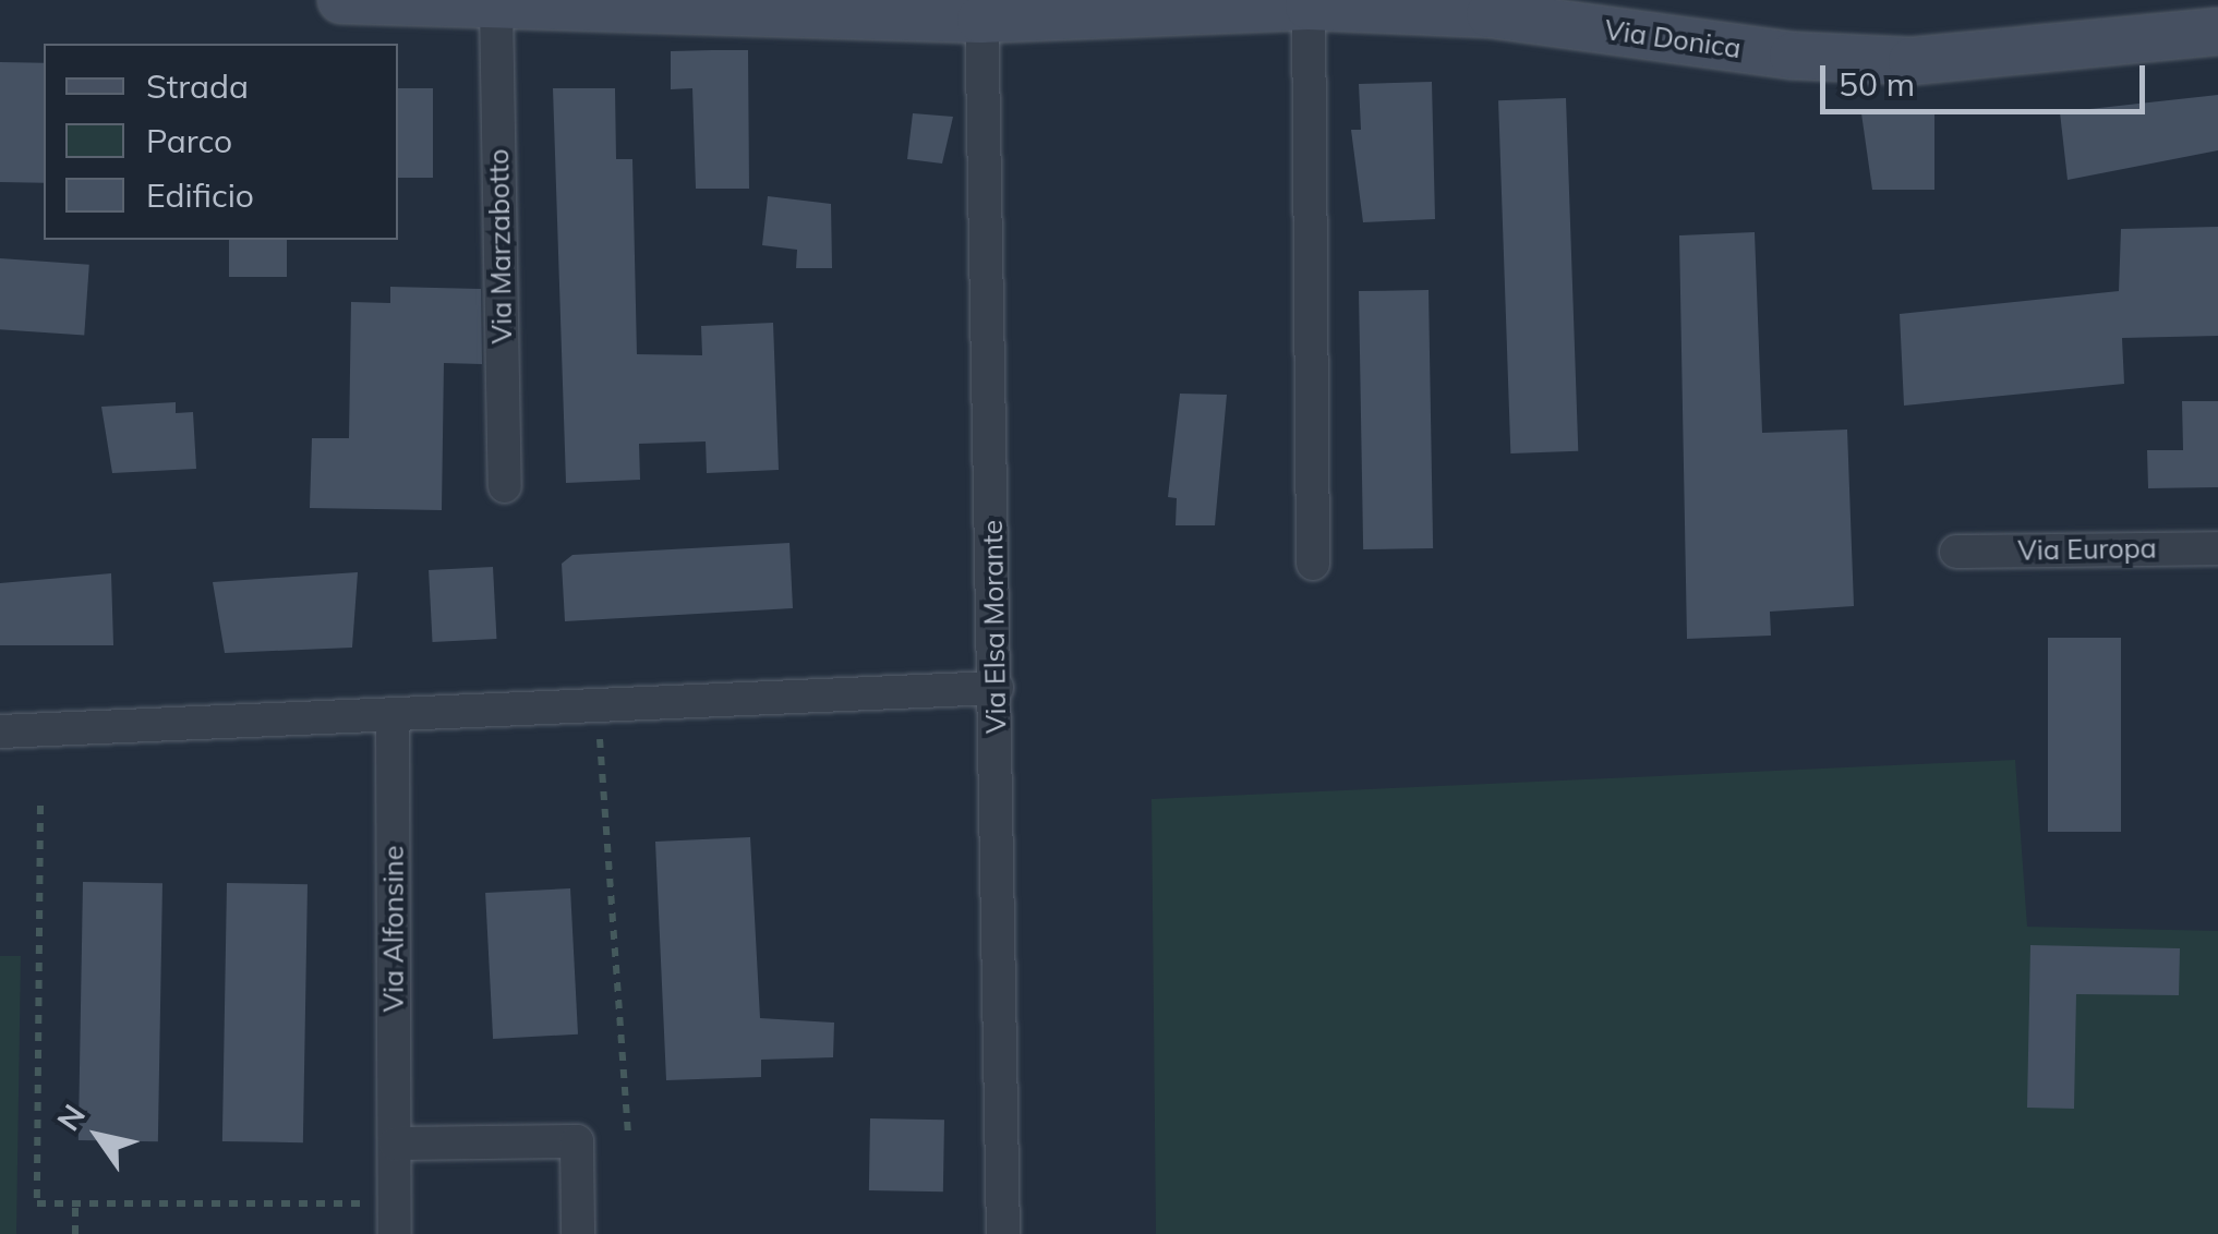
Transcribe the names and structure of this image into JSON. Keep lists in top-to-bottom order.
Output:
{
  "streets": {
    "street": [
      "Via Donica",
      "Via Marzabotto",
      "Via Europa",
      "Via Elsa Morante",
      "Via Alfonsine"
    ]
  },
  "crossings": [
    ["Via Donica", "Via Marzabotto"],
    ["Via Donica", "Via Elsa Morante"]
  ],
  "legend": ["Strada", "Parco", "Edificio"],
  "scale_bar": "50 m",
  "north": "top left"
}
